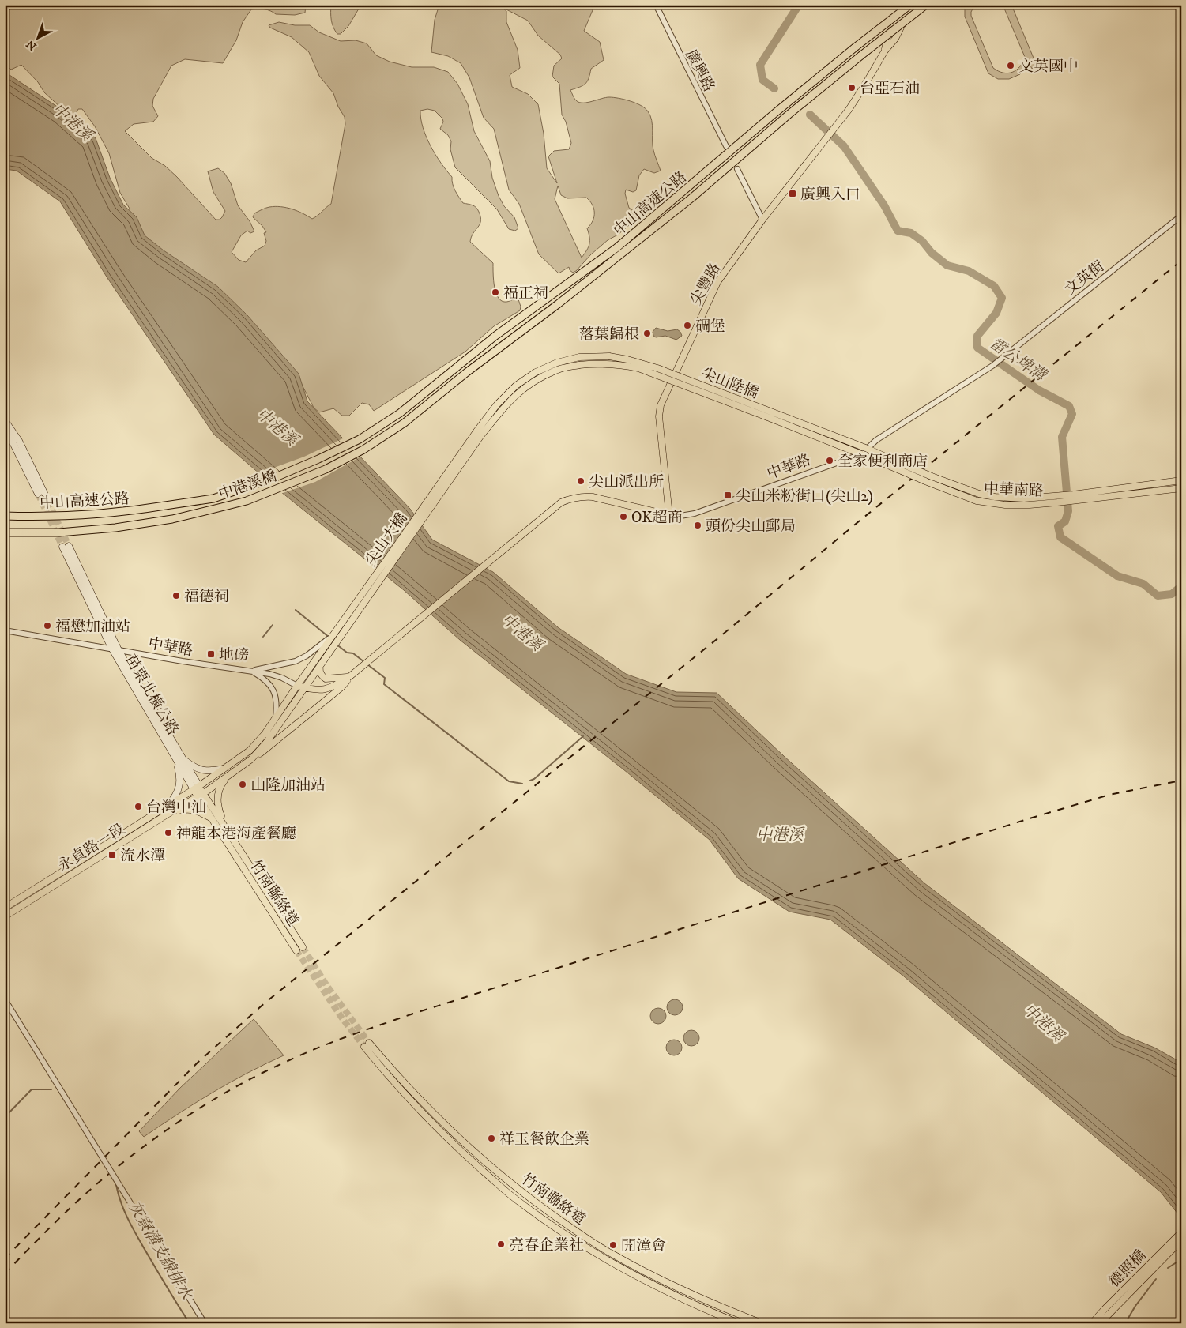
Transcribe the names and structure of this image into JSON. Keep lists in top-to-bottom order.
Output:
{
  "streets": {
    "highway": ["中山高速公路", "中港溪橋"],
    "main road": [
      "尖豐路",
      "尖山陸橋",
      "中華路",
      "中華南路",
      "尖山大橋",
      "苗栗北橫公路",
      "永貞路一段",
      "竹南聯絡道",
      "德照橋"
    ],
    "street": ["廣興路", "文英街"]
  },
  "crossings": [
    ["中山高速公路", "中港溪橋"],
    ["文英街", "尖山陸橋"],
    ["文英街", "中華路"],
    ["文英街", "中華南路"],
    ["尖豐路", "中華路"],
    ["尖山陸橋", "中華路"],
    ["尖山陸橋", "中華南路"],
    ["尖山陸橋", "尖山大橋"],
    ["中華路", "中華南路"],
    ["中華路", "苗栗北橫公路"],
    ["中華路", "永貞路一段"],
    ["尖山大橋", "永貞路一段"],
    ["苗栗北橫公路", "永貞路一段"],
    ["苗栗北橫公路", "竹南聯絡道"],
    ["永貞路一段", "竹南聯絡道"]
  ],
  "water": ["中港溪", "雷公埤溝", "灰寮溝支線排水"],
  "places": {
    "other": [
      "文英國中",
      "台亞石油",
      "福正祠",
      "碉堡",
      "落葉歸根",
      "全家便利商店",
      "尖山派出所",
      "OK超商",
      "頭份尖山郵局",
      "福德祠",
      "福懋加油站",
      "山隆加油站",
      "台灣中油",
      "神龍本港海產餐廳",
      "祥玉餐飲企業",
      "亮春企業社",
      "開漳會"
    ],
    "transit": [
      "廣興入口",
      "尖山米粉街口(尖山2)",
      "地磅",
      "流水潭"
    ]
  },
  "north": "bottom left"
}
